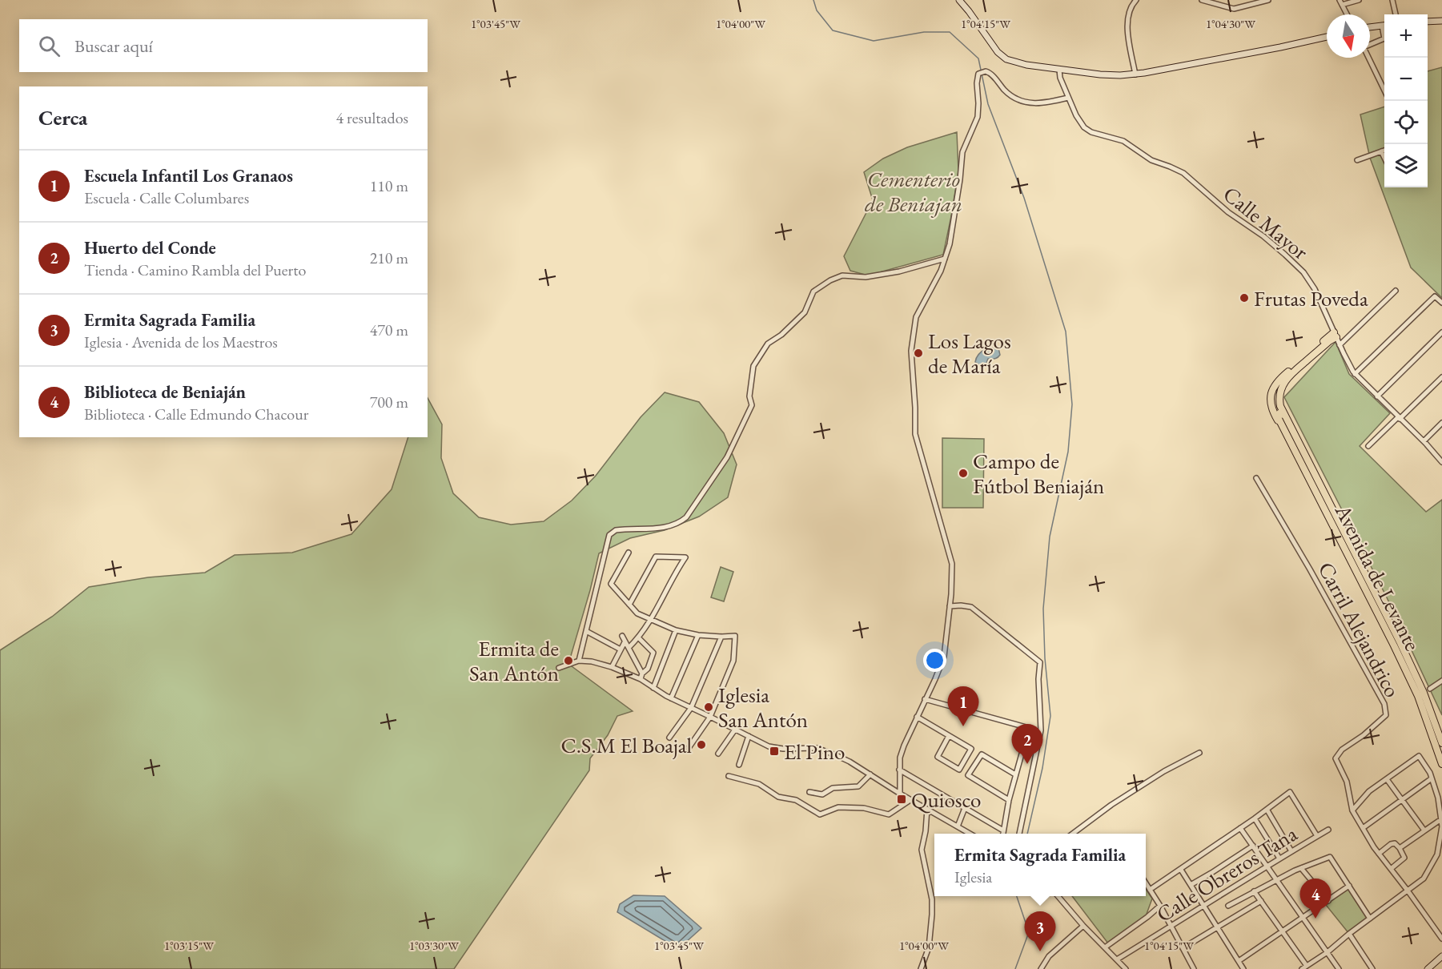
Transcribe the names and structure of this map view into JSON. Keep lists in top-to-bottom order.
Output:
{
  "streets": {
    "main road": ["Avenida de Levante"],
    "street": ["Calle Mayor", "Carril Alejandrico", "Calle Obreros Tana"]
  },
  "crossings": [
    ["Calle Mayor", "Avenida de Levante"]
  ],
  "parks": ["Cementerio de Beniajan"],
  "places": {
    "other": [
      "Frutas Poveda",
      "Los Lagos de María",
      "Campo de Fútbol Beniaján",
      "Ermita de San Antón",
      "Iglesia San Antón",
      "C.S.M El Boajal"
    ],
    "transit": ["El Pino", "Quiosco"]
  },
  "north": "bottom",
  "page": {
    "map_buttons": ["+", "−"],
    "search": "Buscar aquí",
    "heading": ["Cerca", "4 resultados"],
    "list": [
      {
        "mark": "1",
        "name": "Escuela Infantil Los Granaos",
        "note": "Escuela · Calle Columbares",
        "value": "110 m"
      },
      {
        "mark": "2",
        "name": "Huerto del Conde",
        "note": "Tienda · Camino Rambla del Puerto",
        "value": "210 m"
      },
      {
        "mark": "3",
        "name": "Ermita Sagrada Familia",
        "note": "Iglesia · Avenida de los Maestros",
        "value": "470 m"
      },
      {
        "mark": "4",
        "name": "Biblioteca de Beniaján",
        "note": "Biblioteca · Calle Edmundo Chacour",
        "value": "700 m"
      }
    ],
    "pins": [
      "1",
      "2",
      "4",
      "3"
    ],
    "popup": ["Ermita Sagrada Familia", "Iglesia"]
  },
  "coordinates": [
    "1°03'45\"W",
    "1°04'00\"W",
    "1°04'15\"W",
    "1°04'30\"W",
    "1°03'15\"W",
    "1°03'30\"W"
  ]
}
